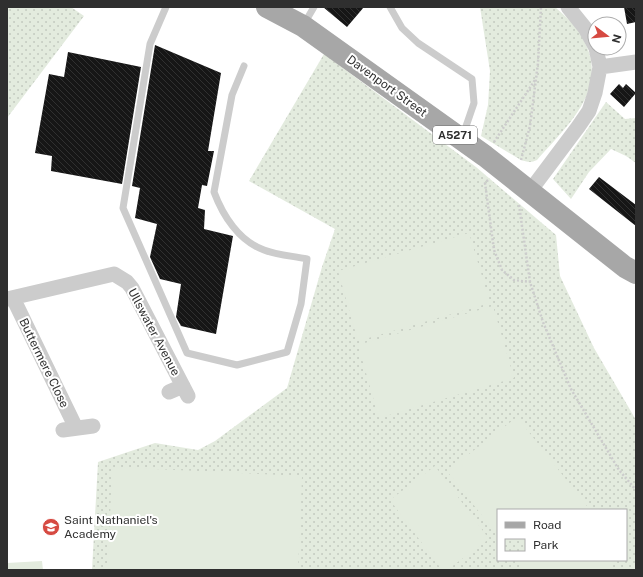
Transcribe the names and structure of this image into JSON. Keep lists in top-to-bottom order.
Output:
{
  "streets": {
    "main road": ["Davenport Street", "A5271"],
    "street": ["Ullswater Avenue", "Buttermere Close"]
  },
  "crossings": [
    ["Ullswater Avenue", "Buttermere Close"]
  ],
  "places": {
    "school or university": ["Saint Nathaniel's Academy"]
  },
  "legend": ["Road", "Park"],
  "north": "right"
}
